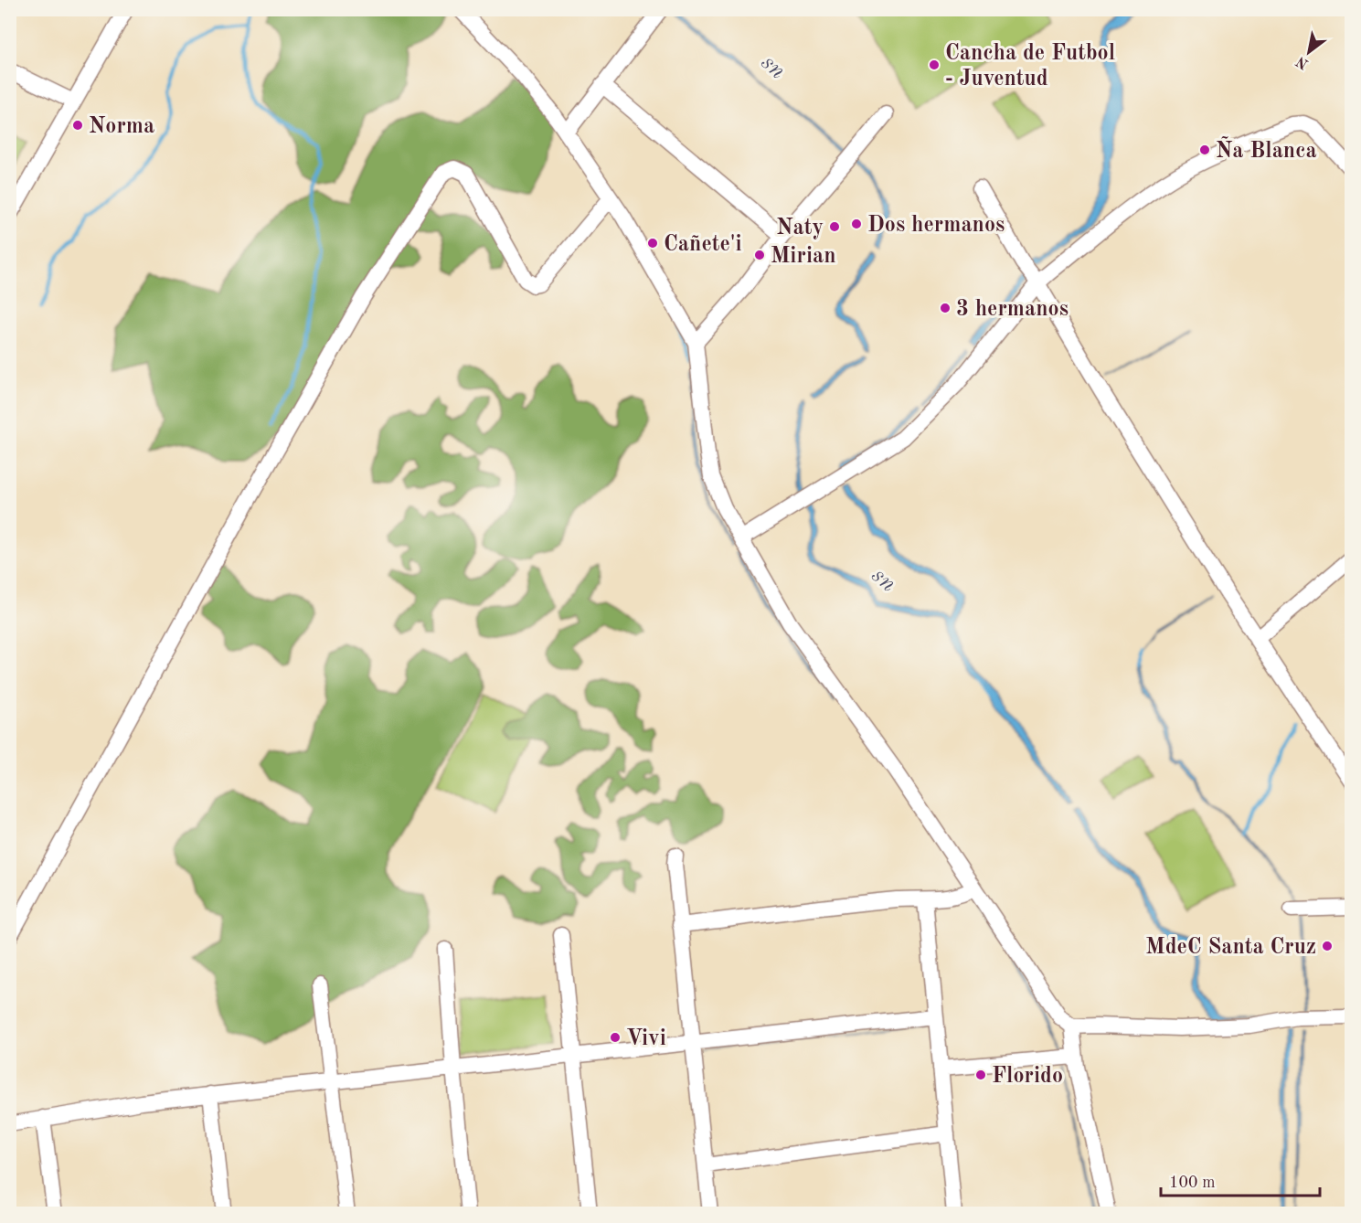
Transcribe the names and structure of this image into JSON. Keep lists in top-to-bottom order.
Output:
{
  "water": ["sn"],
  "places": [
    "Cancha de Futbol - Juventud",
    "Norma",
    "Ña Blanca",
    "Dos hermanos",
    "Naty",
    "Cañete'i",
    "Mirian",
    "3 hermanos",
    "MdeC Santa Cruz",
    "Vivi",
    "Florido"
  ],
  "scale_bar": "100 m",
  "north": "bottom left"
}
